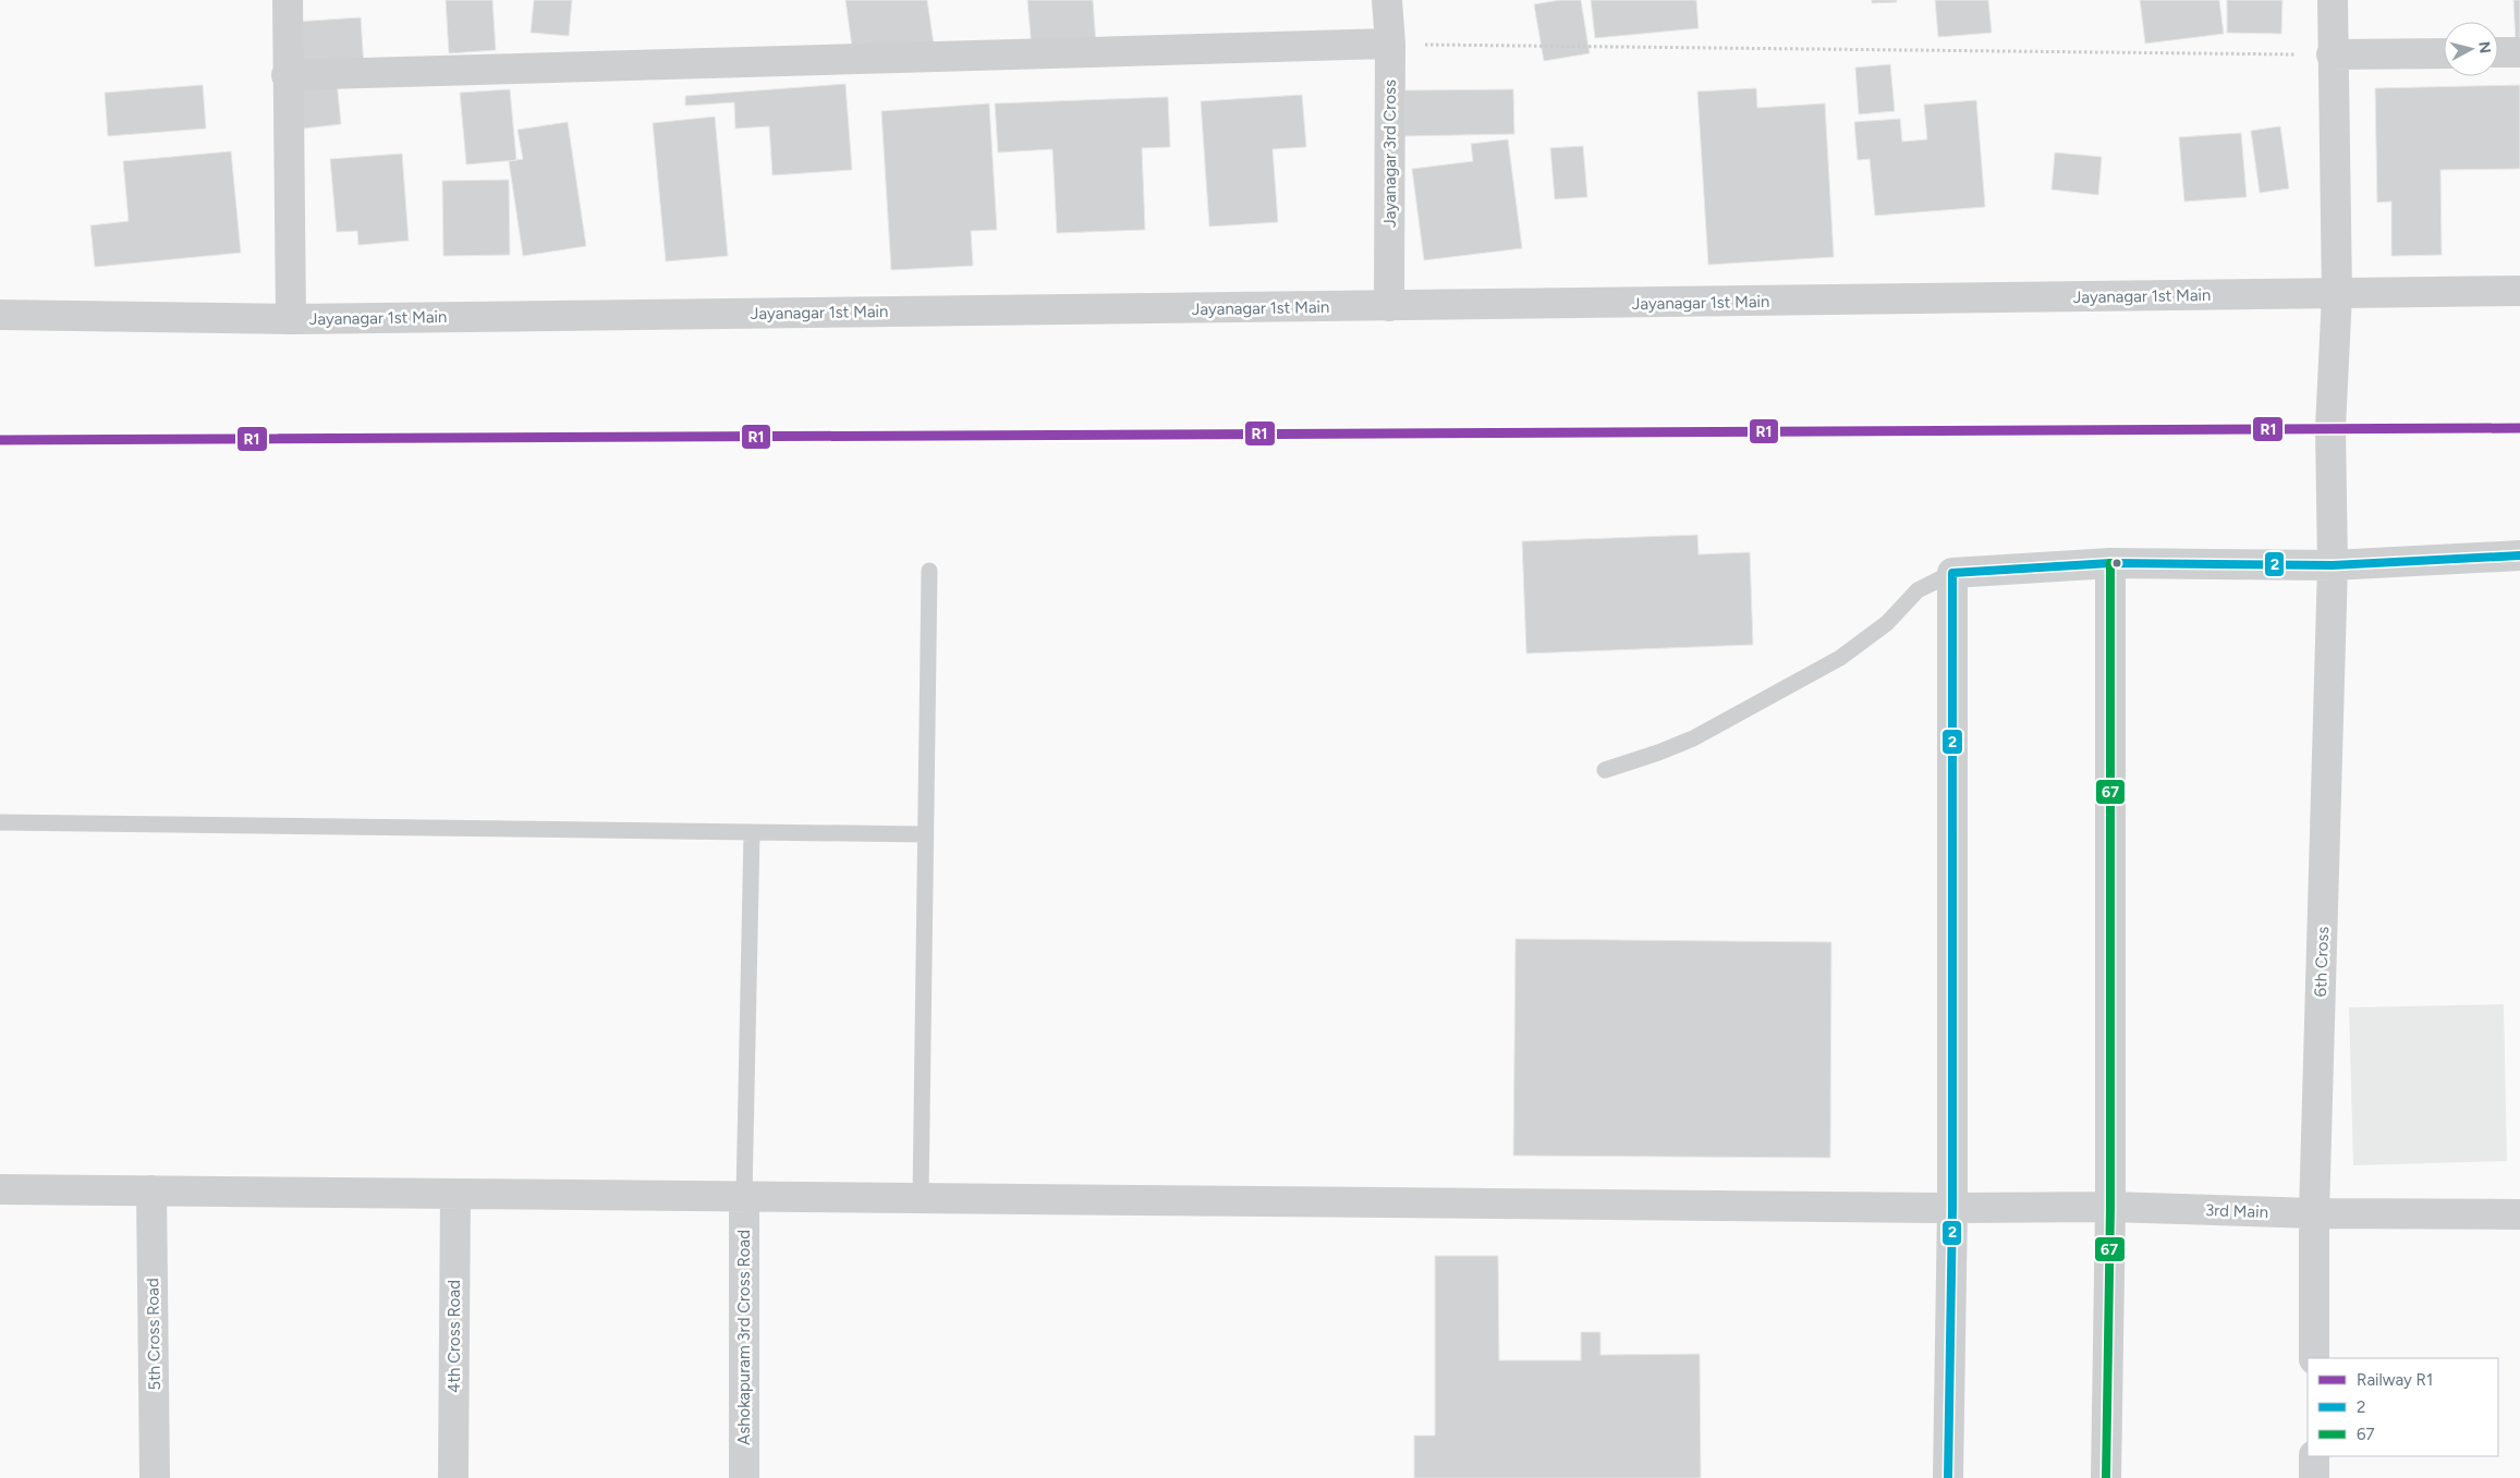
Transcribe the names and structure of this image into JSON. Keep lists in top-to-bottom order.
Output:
{
  "streets": {
    "street": [
      "Jayanagar 3rd Cross",
      "Jayanagar 1st Main",
      "6th Cross",
      "3rd Main",
      "5th Cross Road",
      "4th Cross Road",
      "Ashokapuram 3rd Cross Road"
    ]
  },
  "crossings": [
    ["Jayanagar 3rd Cross", "Jayanagar 1st Main"],
    ["Jayanagar 1st Main", "6th Cross"],
    ["6th Cross", "3rd Main"],
    ["3rd Main", "5th Cross Road"],
    ["3rd Main", "4th Cross Road"],
    ["3rd Main", "Ashokapuram 3rd Cross Road"]
  ],
  "lines": ["rail line R1", "transit line 2", "transit line 67"],
  "legend": ["Railway R1", "2", "67"],
  "north": "right"
}
